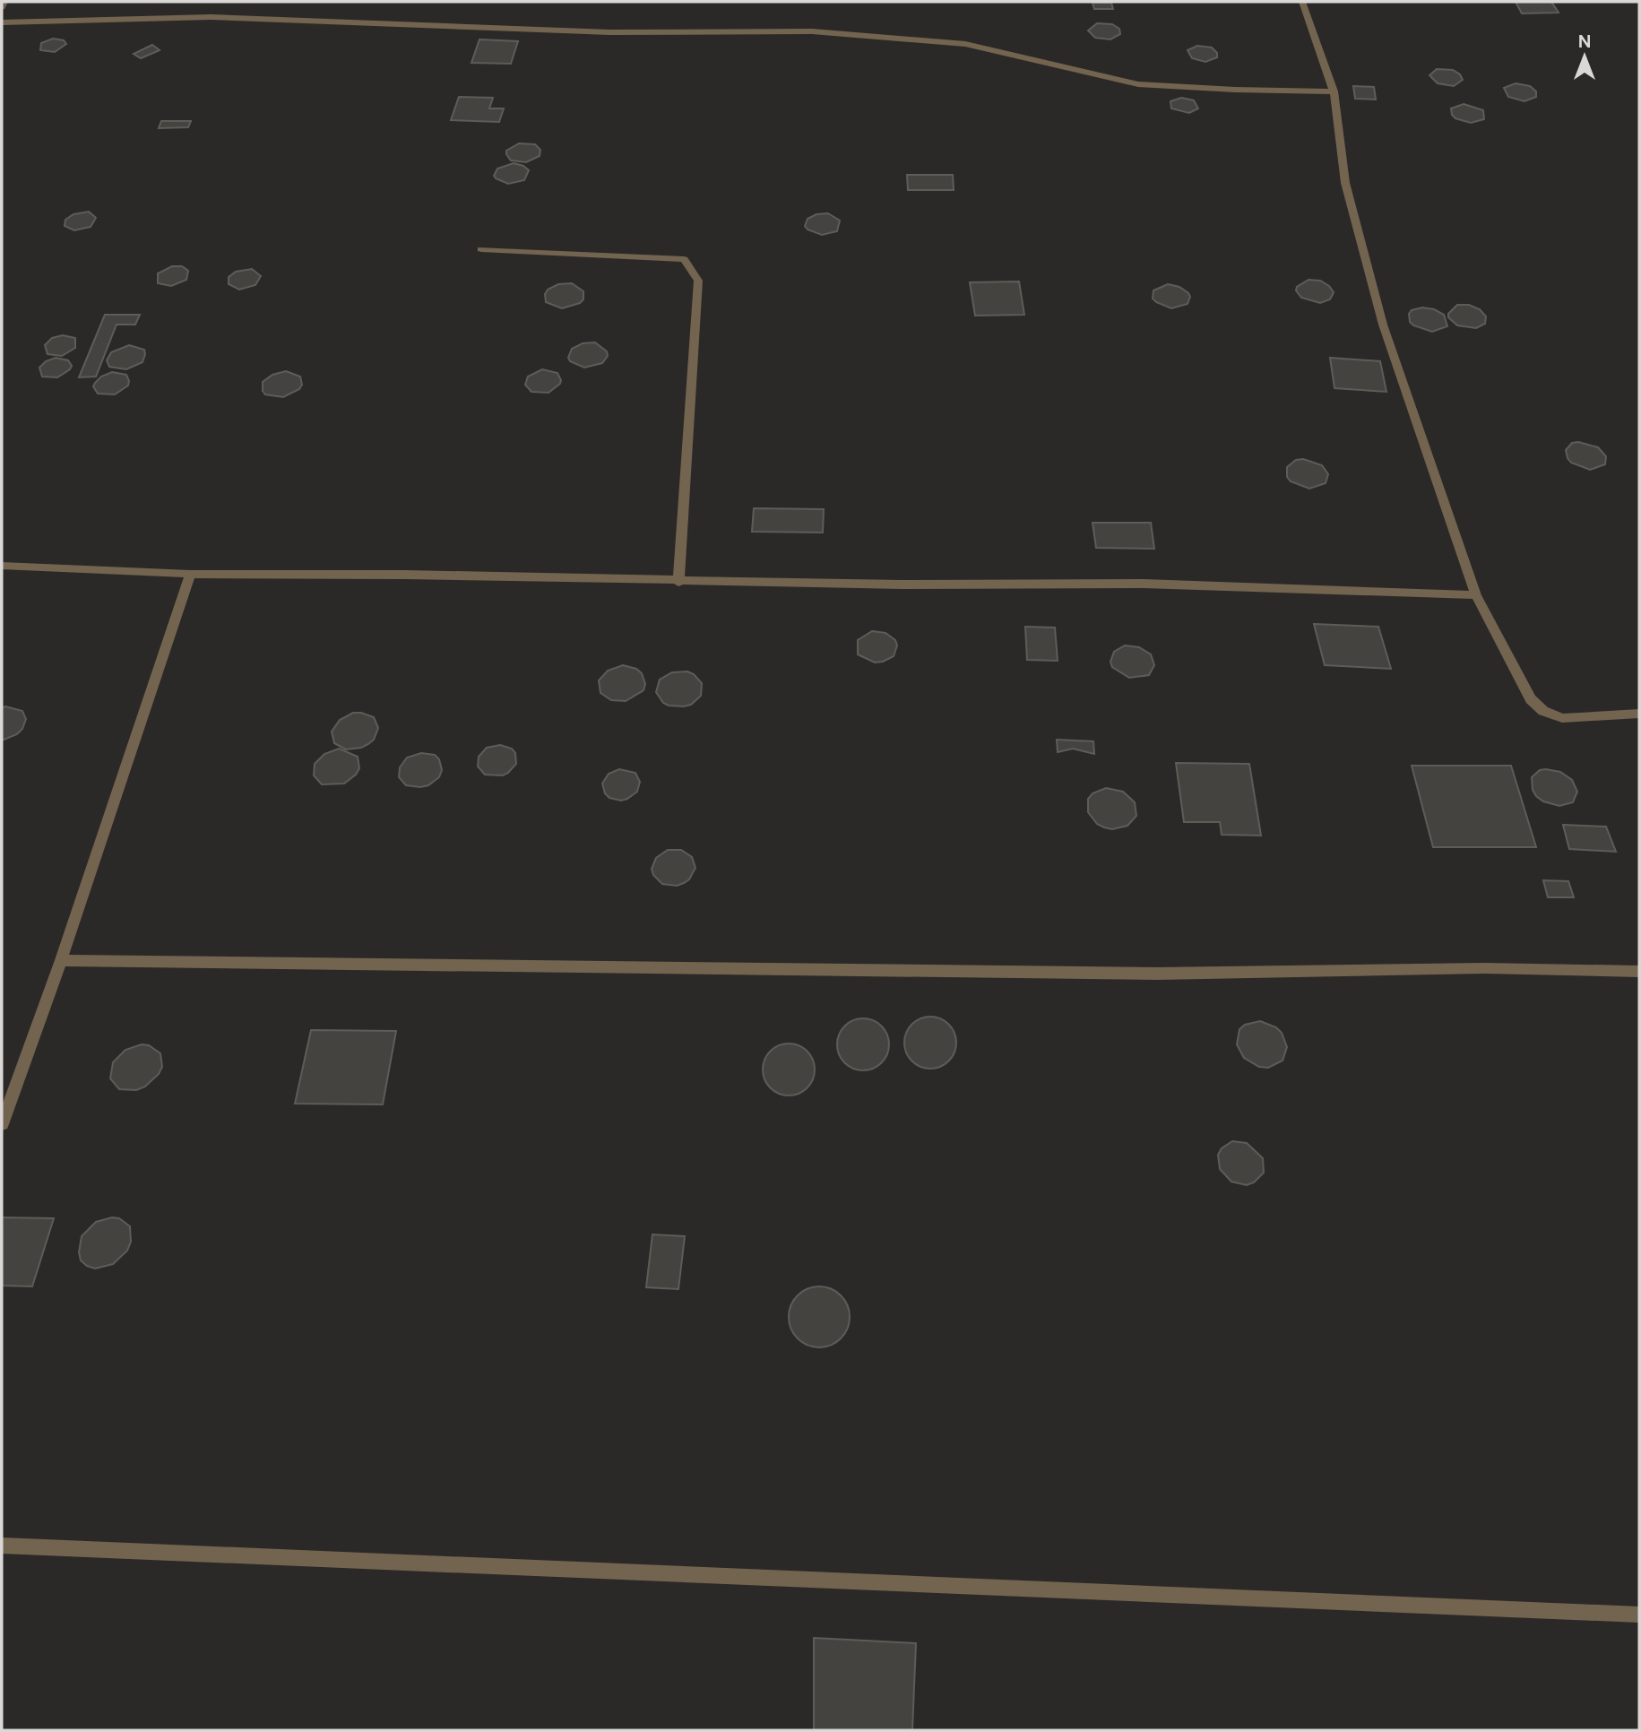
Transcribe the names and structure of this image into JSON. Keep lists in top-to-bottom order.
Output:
{
  "north": "top"
}
